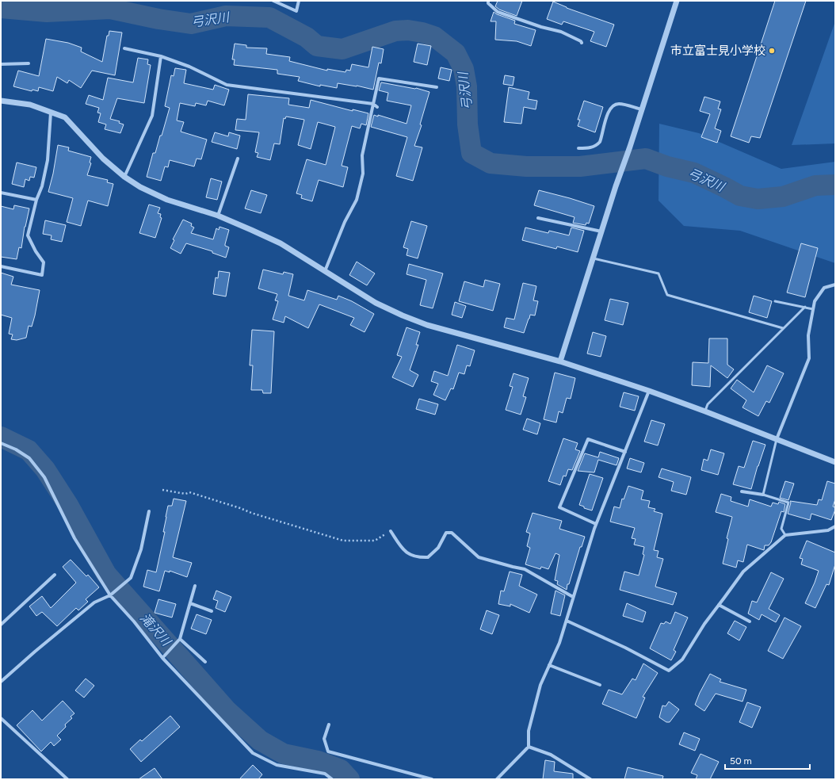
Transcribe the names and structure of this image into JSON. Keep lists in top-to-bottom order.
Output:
{
  "water": ["弓沢川", "滝沢川"],
  "places": ["市立富士見小学校"],
  "scale_bar": "50 m"
}
